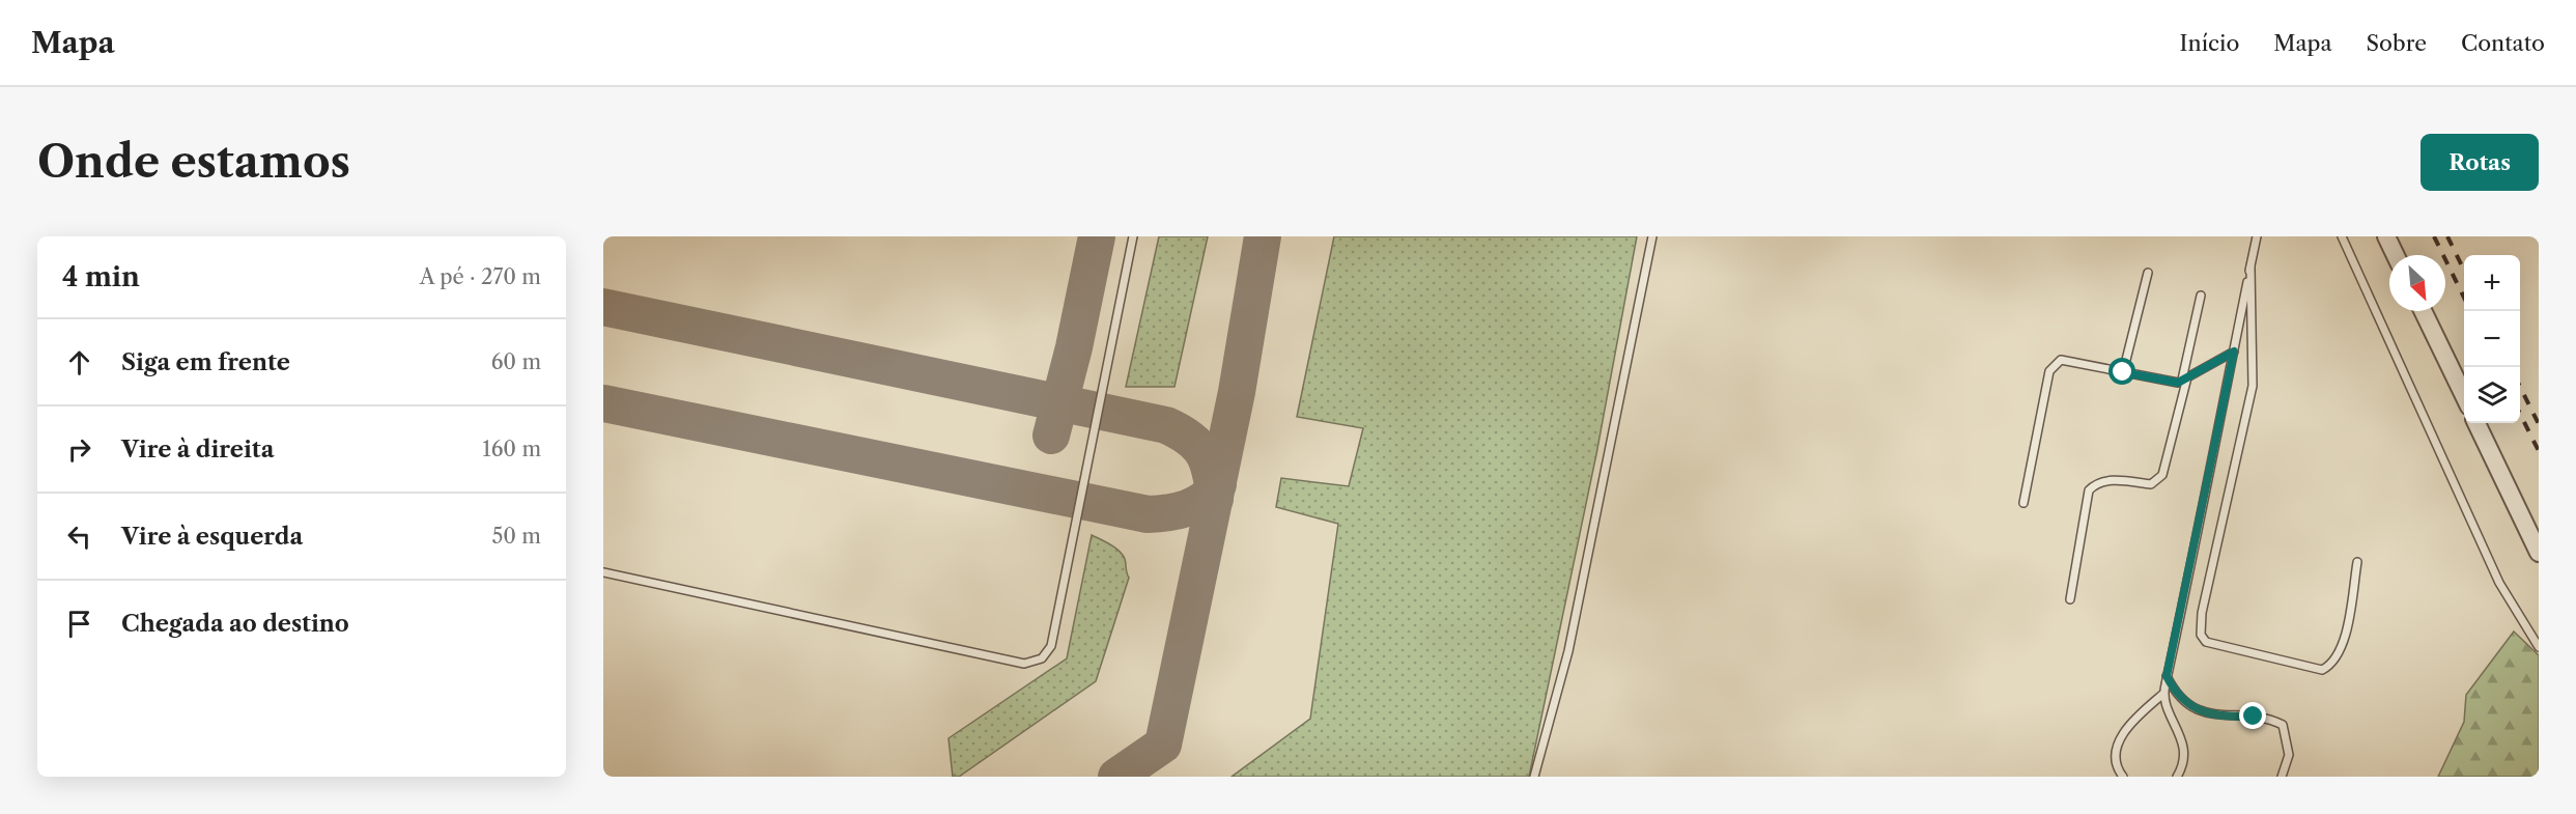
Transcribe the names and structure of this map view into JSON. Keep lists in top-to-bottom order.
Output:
{
  "north": "bottom right",
  "page": {
    "header": "Mapa",
    "nav": [
      "Início",
      "Mapa",
      "Sobre",
      "Contato"
    ],
    "buttons": "Rotas",
    "title": "Onde estamos",
    "heading": ["4 min", "A pé · 270 m"],
    "map_buttons": ["+", "−"],
    "list": [
      ["Siga em frente", "60 m"],
      ["Vire à direita", "160 m"],
      ["Vire à esquerda", "50 m"],
      "Chegada ao destino"
    ]
  }
}
